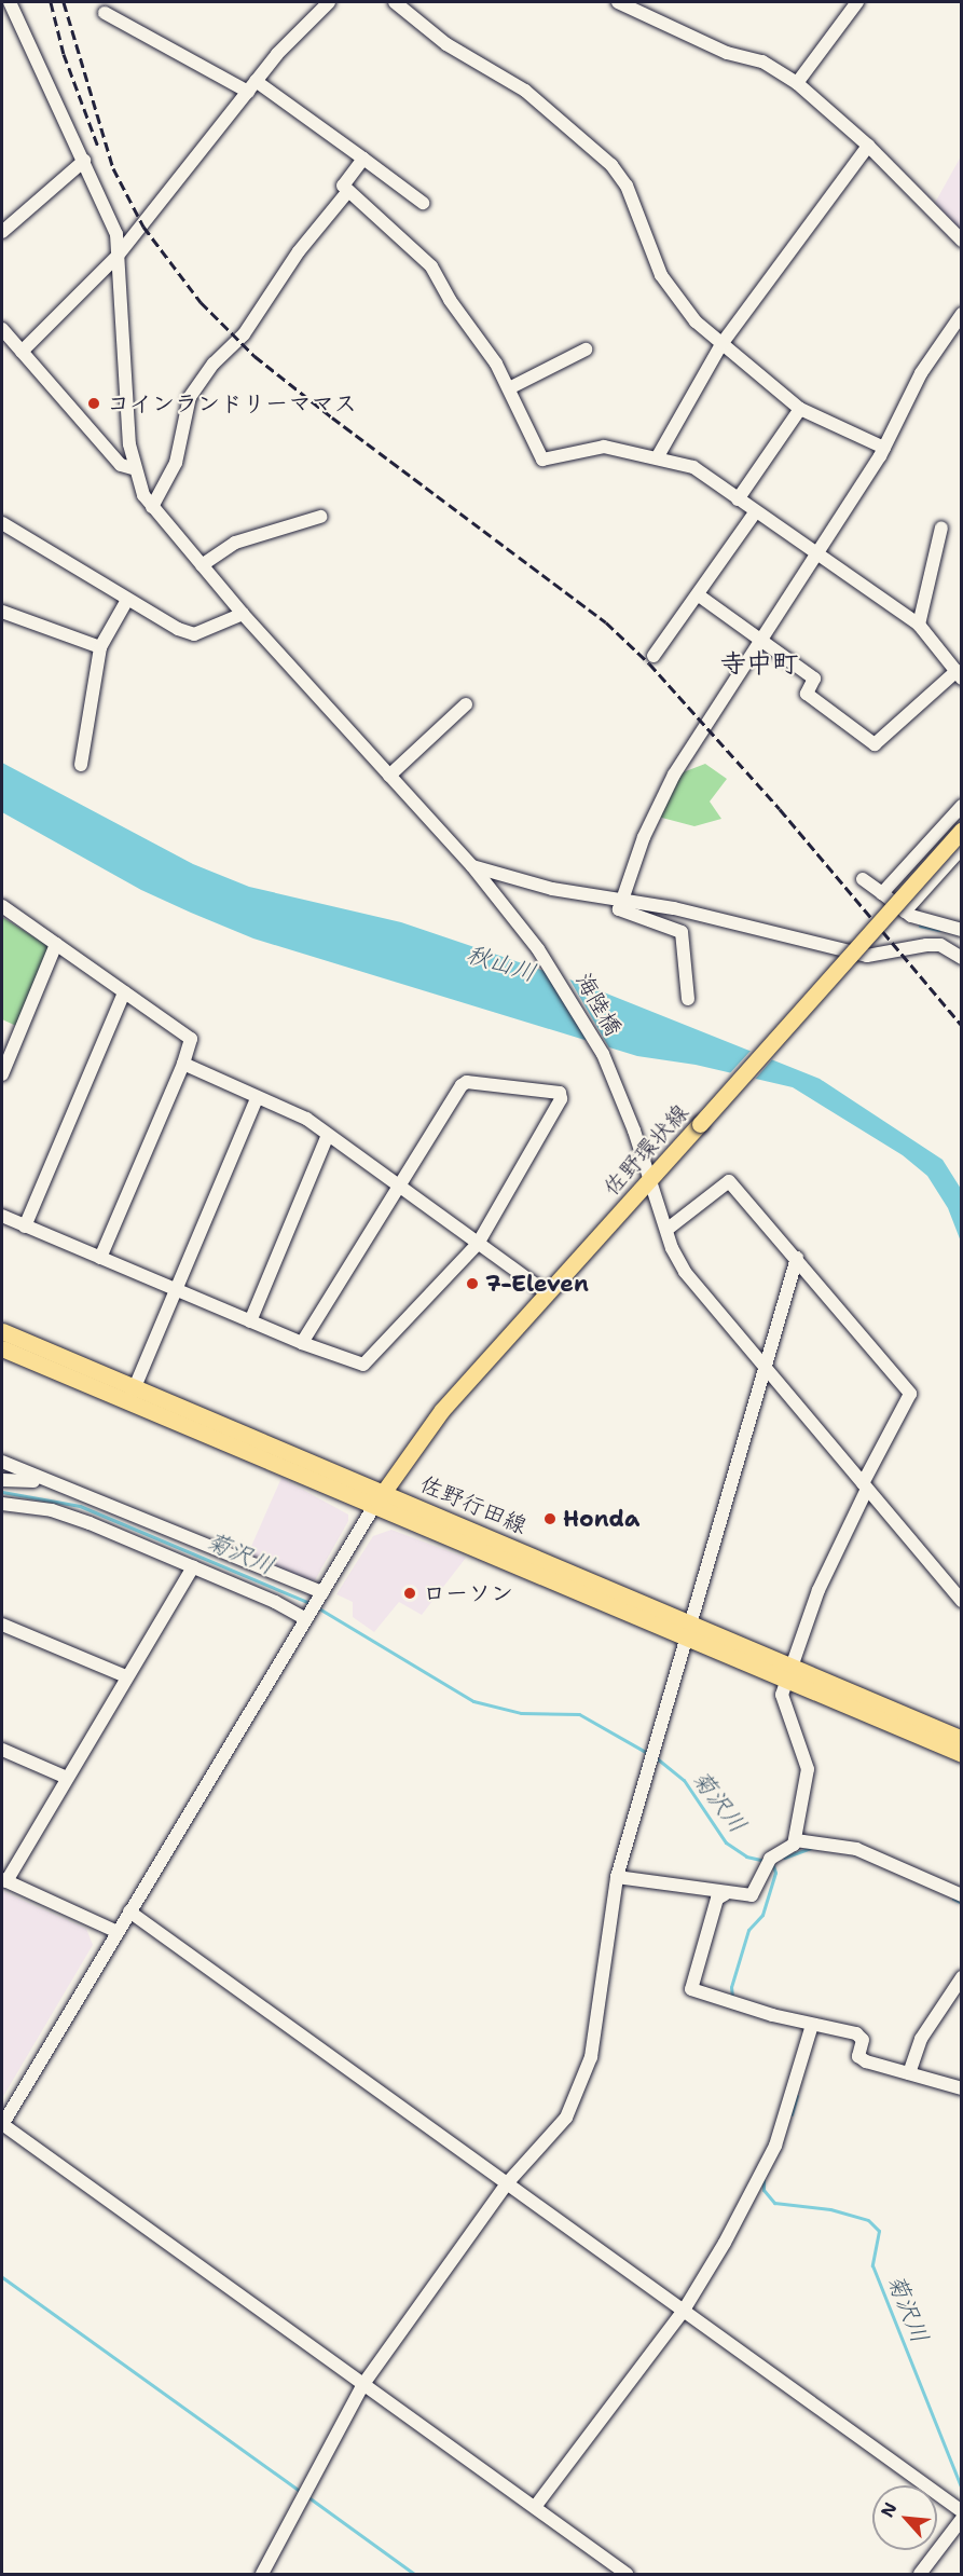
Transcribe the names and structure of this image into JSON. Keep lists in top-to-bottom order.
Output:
{
  "streets": {
    "main road": ["佐野環状線", "佐野行田線"],
    "street": ["海陸橋"]
  },
  "crossings": [
    ["海陸橋", "佐野環状線"],
    ["佐野環状線", "佐野行田線"]
  ],
  "districts": ["寺中町"],
  "water": ["秋山川", "菊沢川"],
  "places": [
    "コインランドリーママス",
    "7-Eleven",
    "Honda",
    "ローソン"
  ],
  "north": "top left"
}
